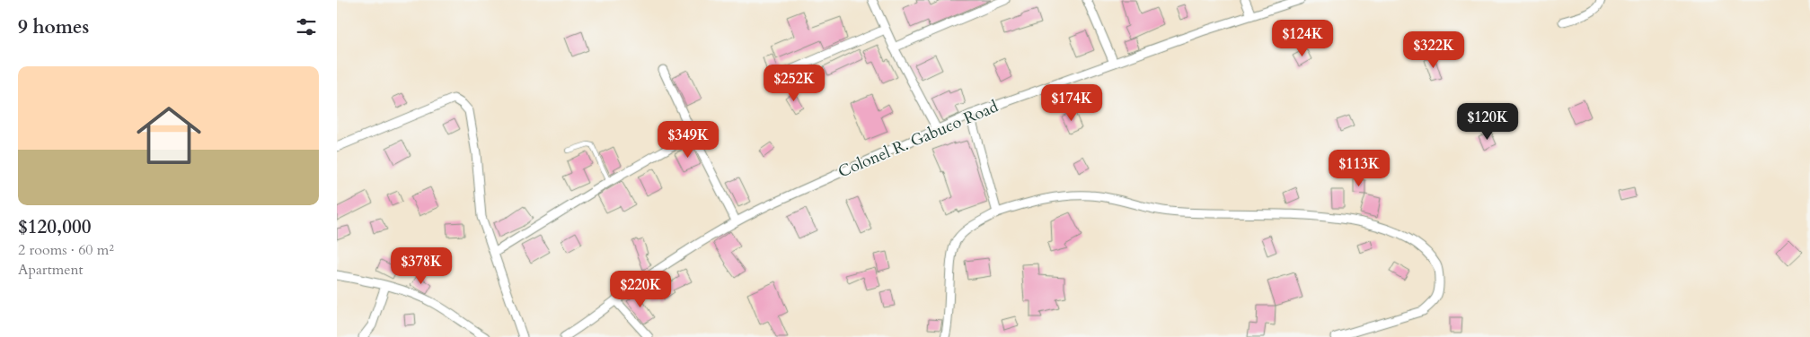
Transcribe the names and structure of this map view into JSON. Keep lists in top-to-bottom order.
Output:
{
  "streets": {
    "street": ["Colonel R. Gabuco Road"]
  },
  "page": {
    "heading": "9 homes",
    "price": [
      "$124K",
      "$322K",
      "$252K",
      "$174K",
      "$120K",
      "$349K",
      "$113K",
      "$378K",
      "$220K"
    ],
    "list": [
      {
        "name": "$120,000",
        "note": "2 rooms · 60 m² · Apartment"
      }
    ]
  }
}
